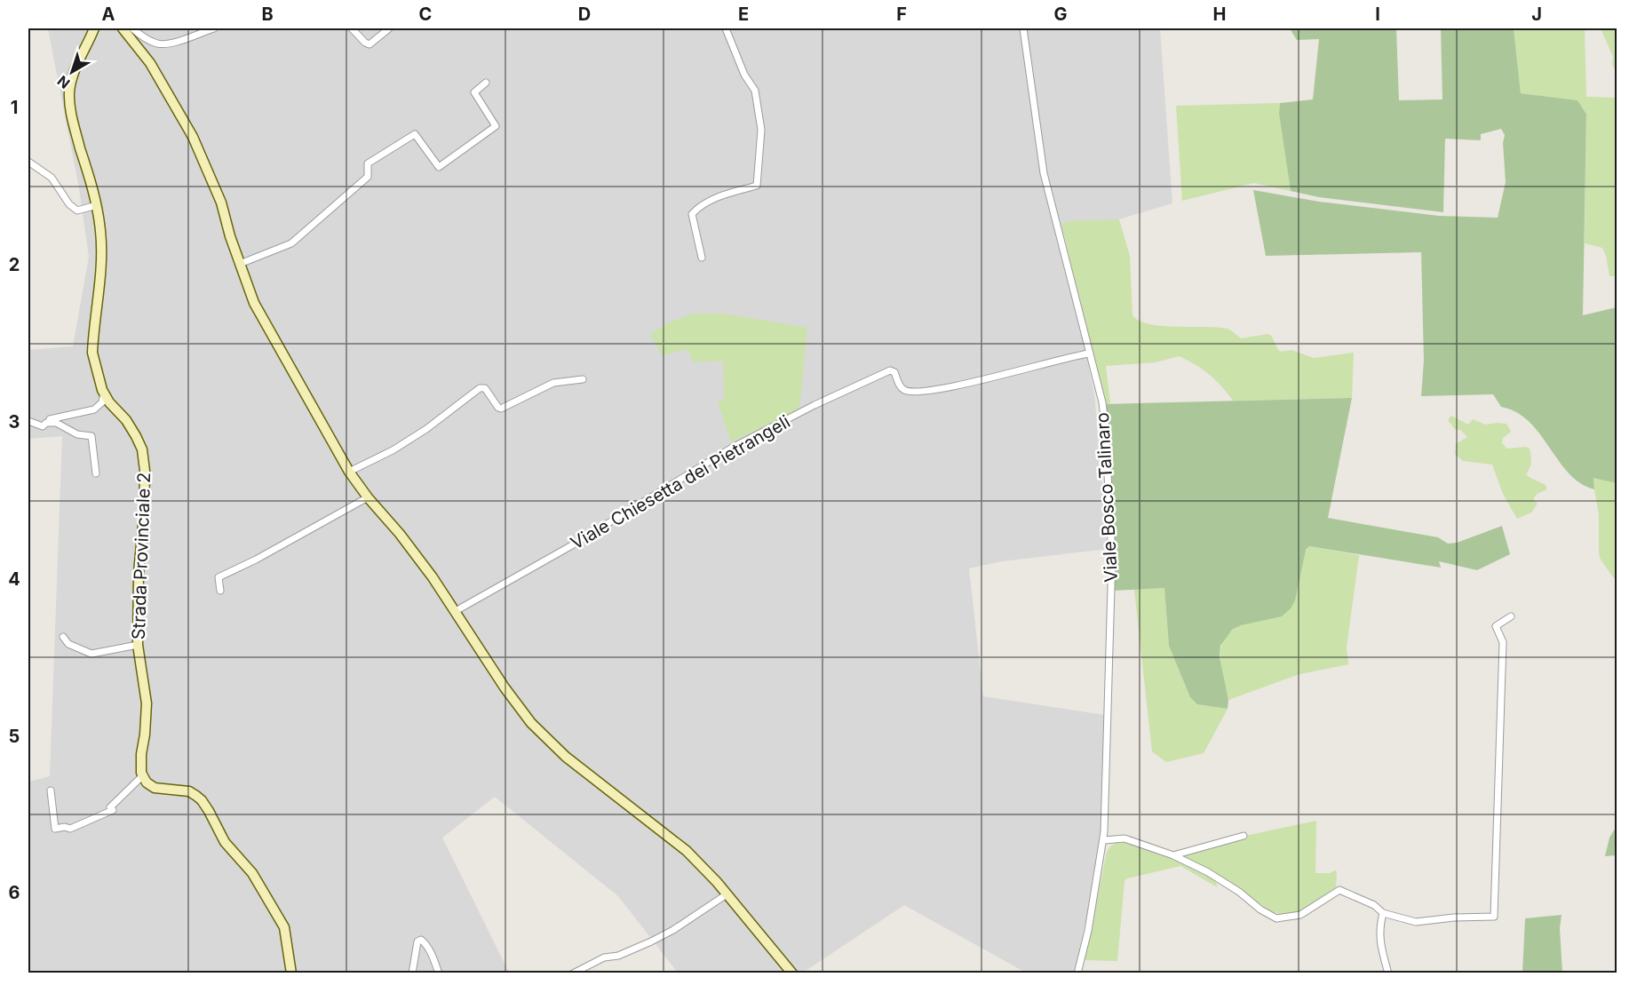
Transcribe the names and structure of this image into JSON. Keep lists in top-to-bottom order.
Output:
{
  "streets": {
    "main road": ["Strada Provinciale 2"],
    "street": ["Viale Chiesetta dei Pietrangeli", "Viale Bosco Talinaro"]
  },
  "crossings": [
    ["Viale Chiesetta dei Pietrangeli", "Viale Bosco Talinaro"]
  ],
  "north": "bottom left",
  "grid": {
    "columns": [
      "A",
      "B",
      "C",
      "D",
      "E",
      "F",
      "G",
      "H",
      "I",
      "J"
    ],
    "rows": [
      "1",
      "2",
      "3",
      "4",
      "5",
      "6"
    ]
  }
}
